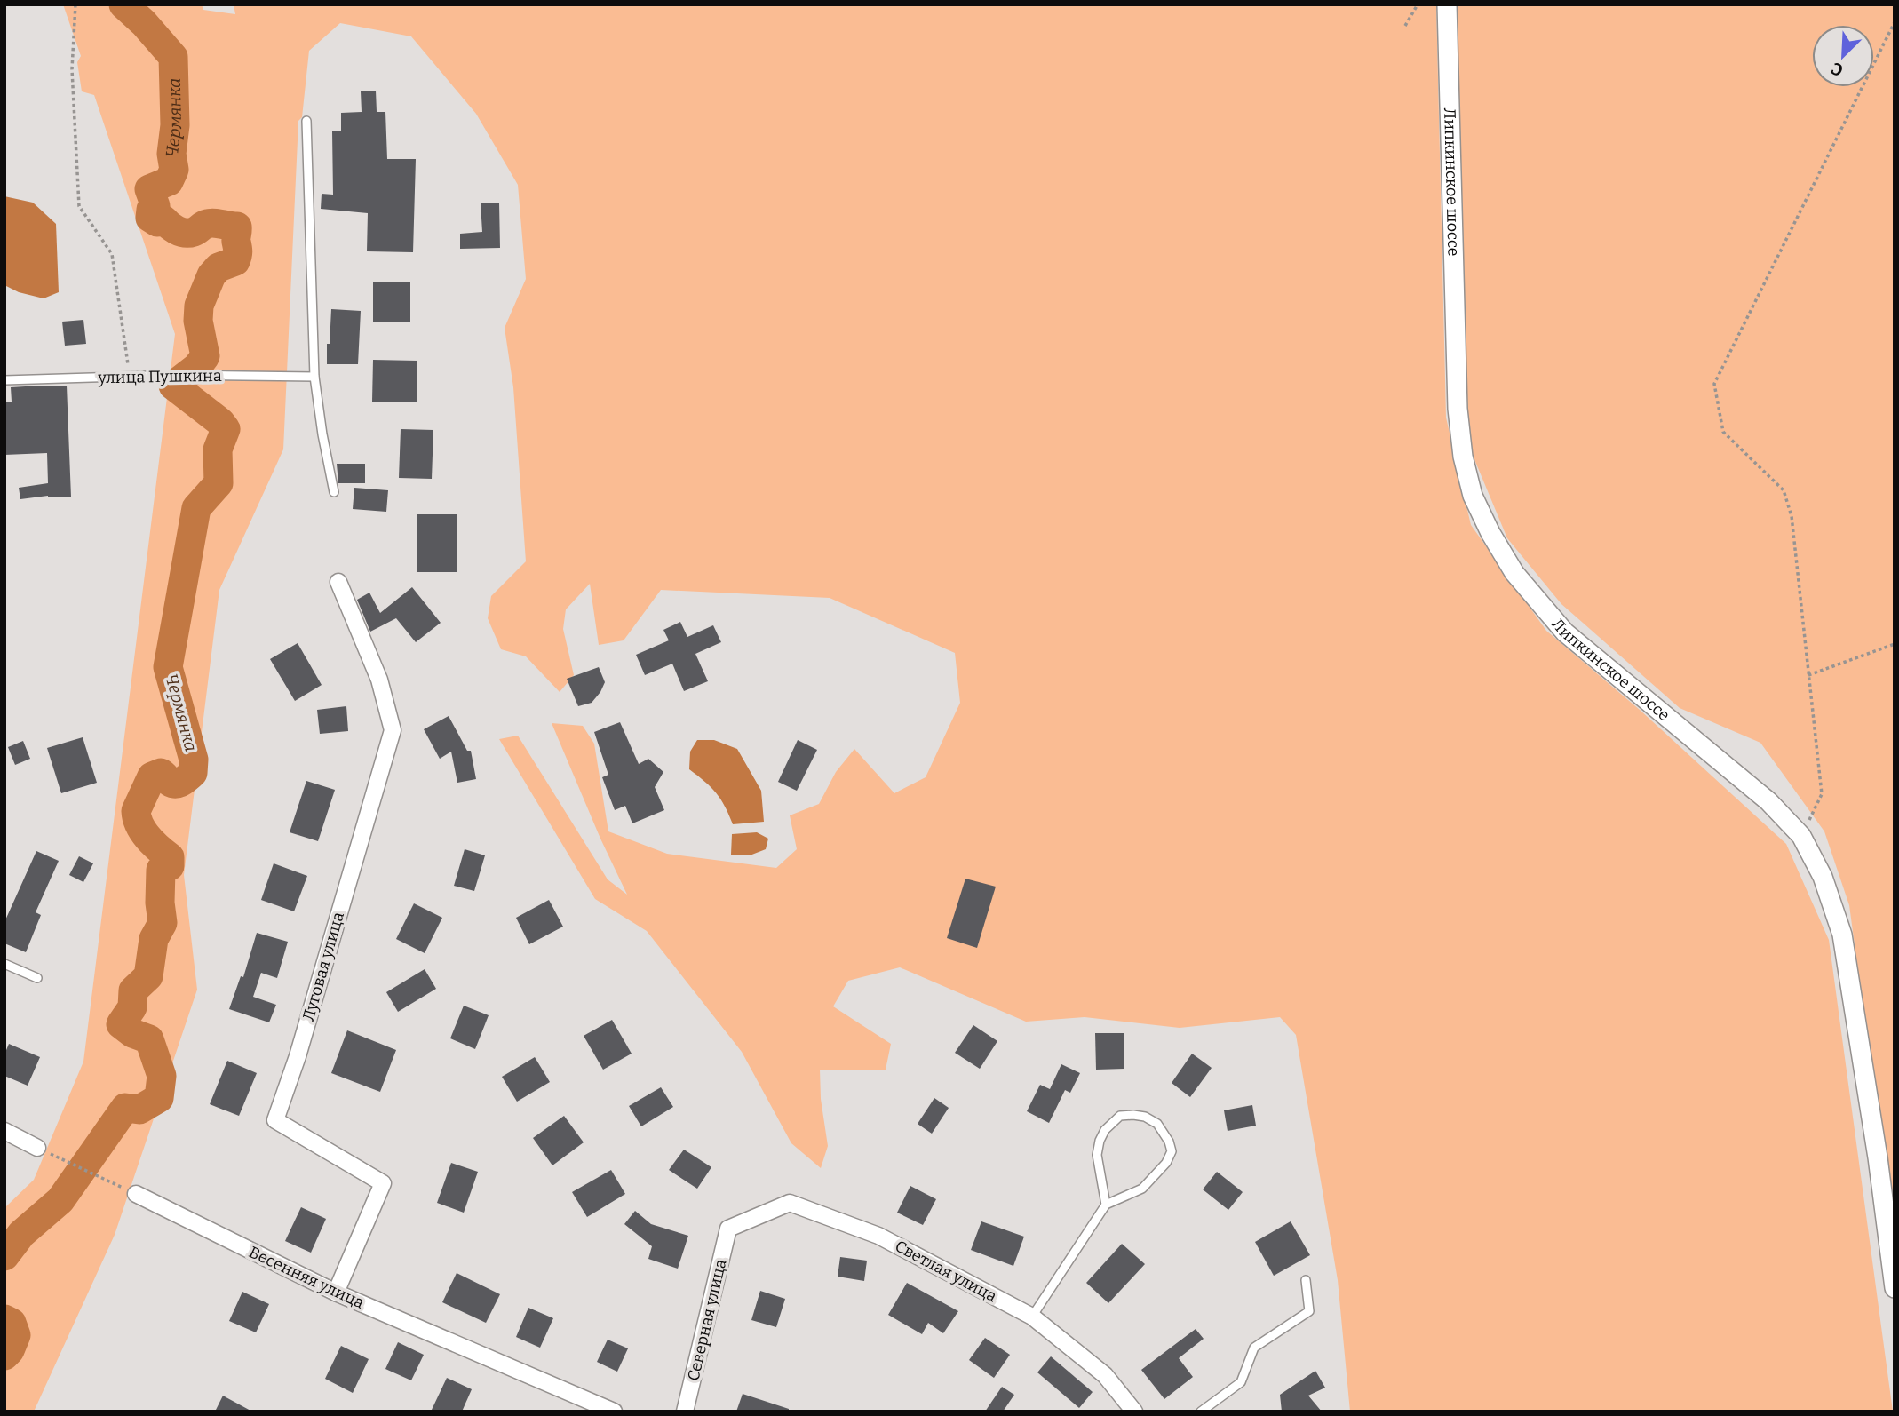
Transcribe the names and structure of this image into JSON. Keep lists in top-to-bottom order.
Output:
{
  "streets": {
    "street": [
      "Липкинское шоссе",
      "Луговая улица",
      "Светлая улица",
      "Весенняя улица",
      "Северная улица"
    ],
    "lane": ["улица Пушкина"]
  },
  "crossings": [
    ["Луговая улица", "Весенняя улица"],
    ["Светлая улица", "Северная улица"]
  ],
  "water": ["Чермянка"],
  "north": "bottom left"
}
